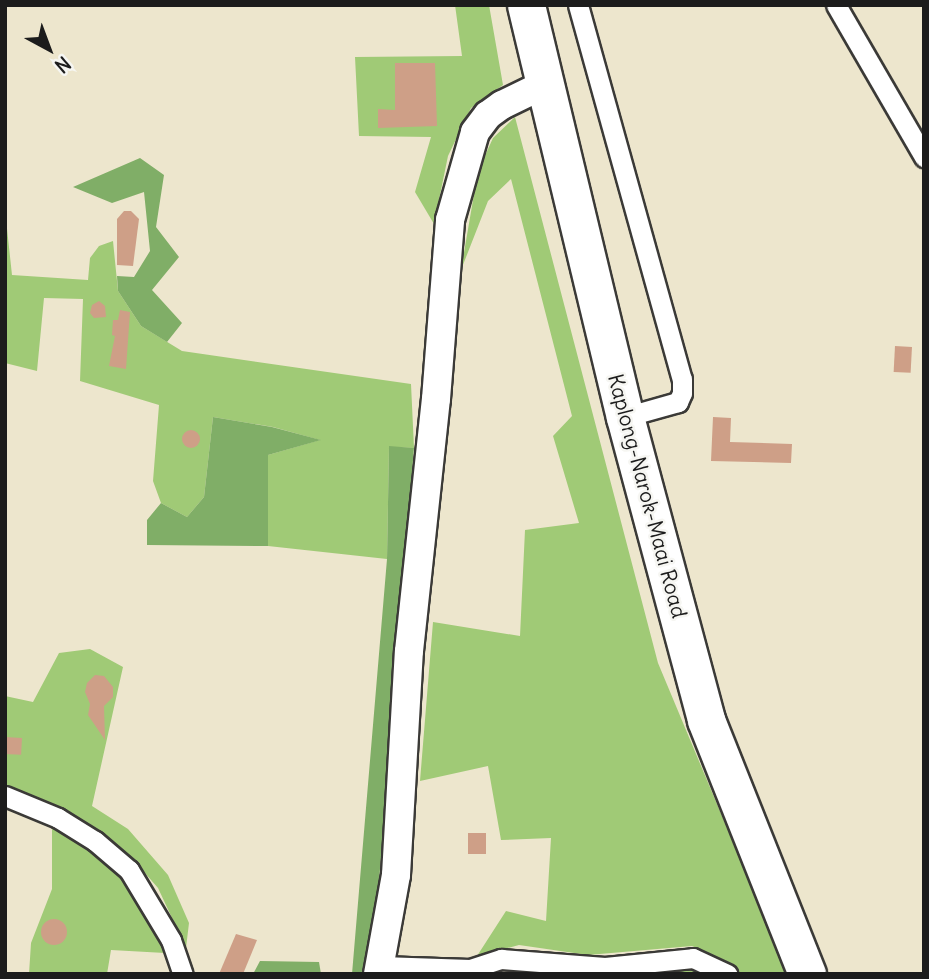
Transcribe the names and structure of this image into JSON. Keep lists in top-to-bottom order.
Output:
{
  "streets": {
    "highway": ["Kaplong-Narok-Maai Road"]
  },
  "north": "bottom right"
}
